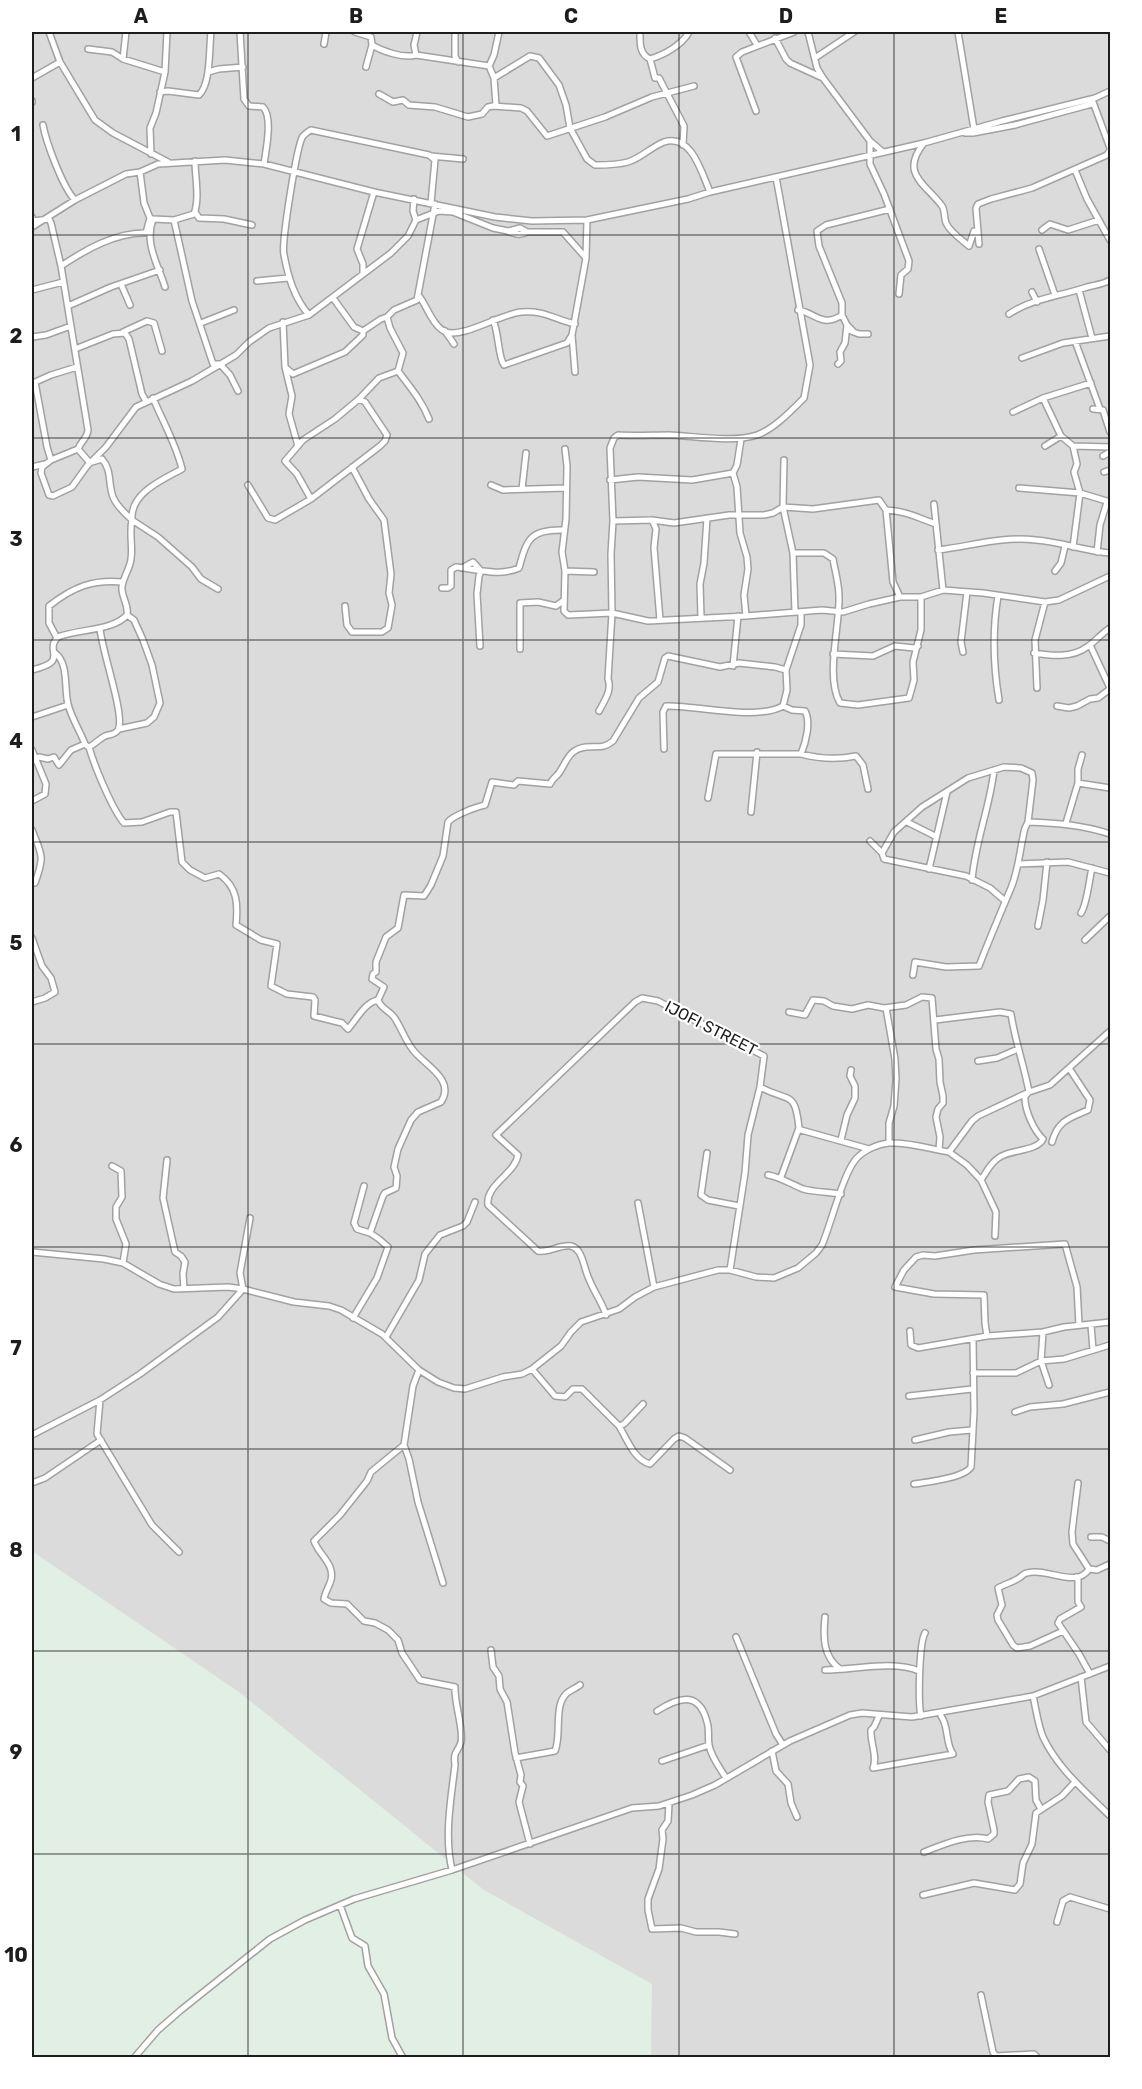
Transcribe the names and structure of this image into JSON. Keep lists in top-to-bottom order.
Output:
{
  "streets": {
    "street": ["IJOFI STREET"]
  },
  "grid": {
    "columns": [
      "A",
      "B",
      "C",
      "D",
      "E"
    ],
    "rows": [
      "1",
      "2",
      "3",
      "4",
      "5",
      "6",
      "7",
      "8",
      "9",
      "10"
    ]
  }
}
